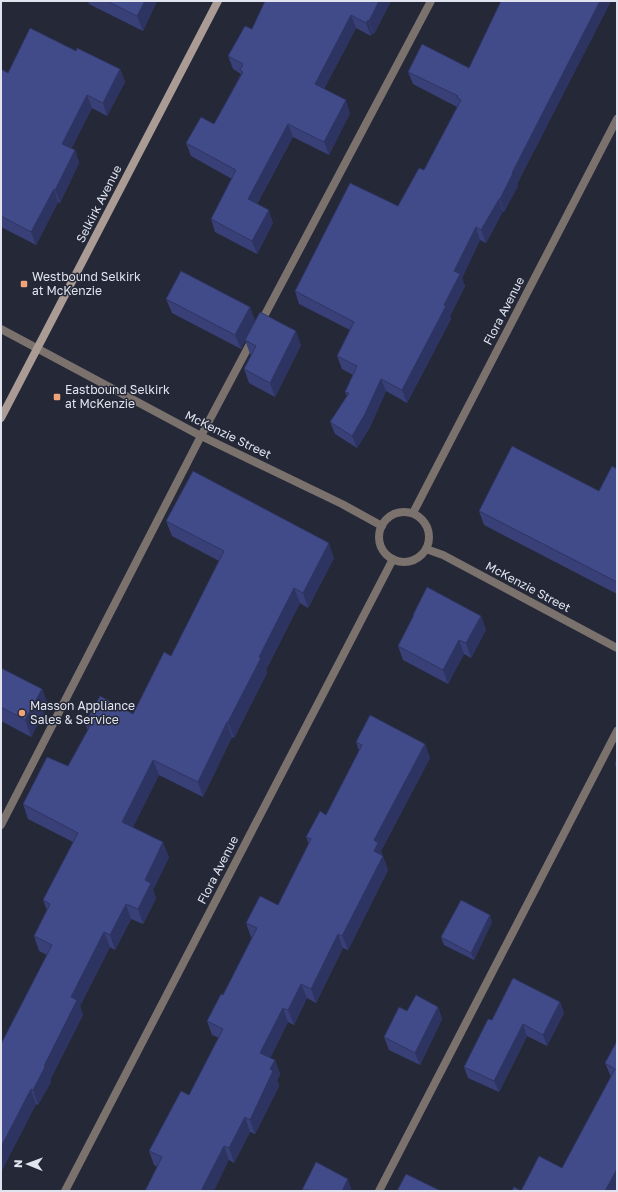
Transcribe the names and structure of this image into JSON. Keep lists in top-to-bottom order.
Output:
{
  "streets": {
    "main road": ["Selkirk Avenue"],
    "street": ["Flora Avenue", "McKenzie Street"]
  },
  "crossings": [
    ["Selkirk Avenue", "McKenzie Street"],
    ["Flora Avenue", "McKenzie Street"]
  ],
  "places": {
    "transit": ["Westbound Selkirk at McKenzie", "Eastbound Selkirk at McKenzie"],
    "other": ["Masson Appliance Sales & Service"]
  },
  "north": "left"
}
